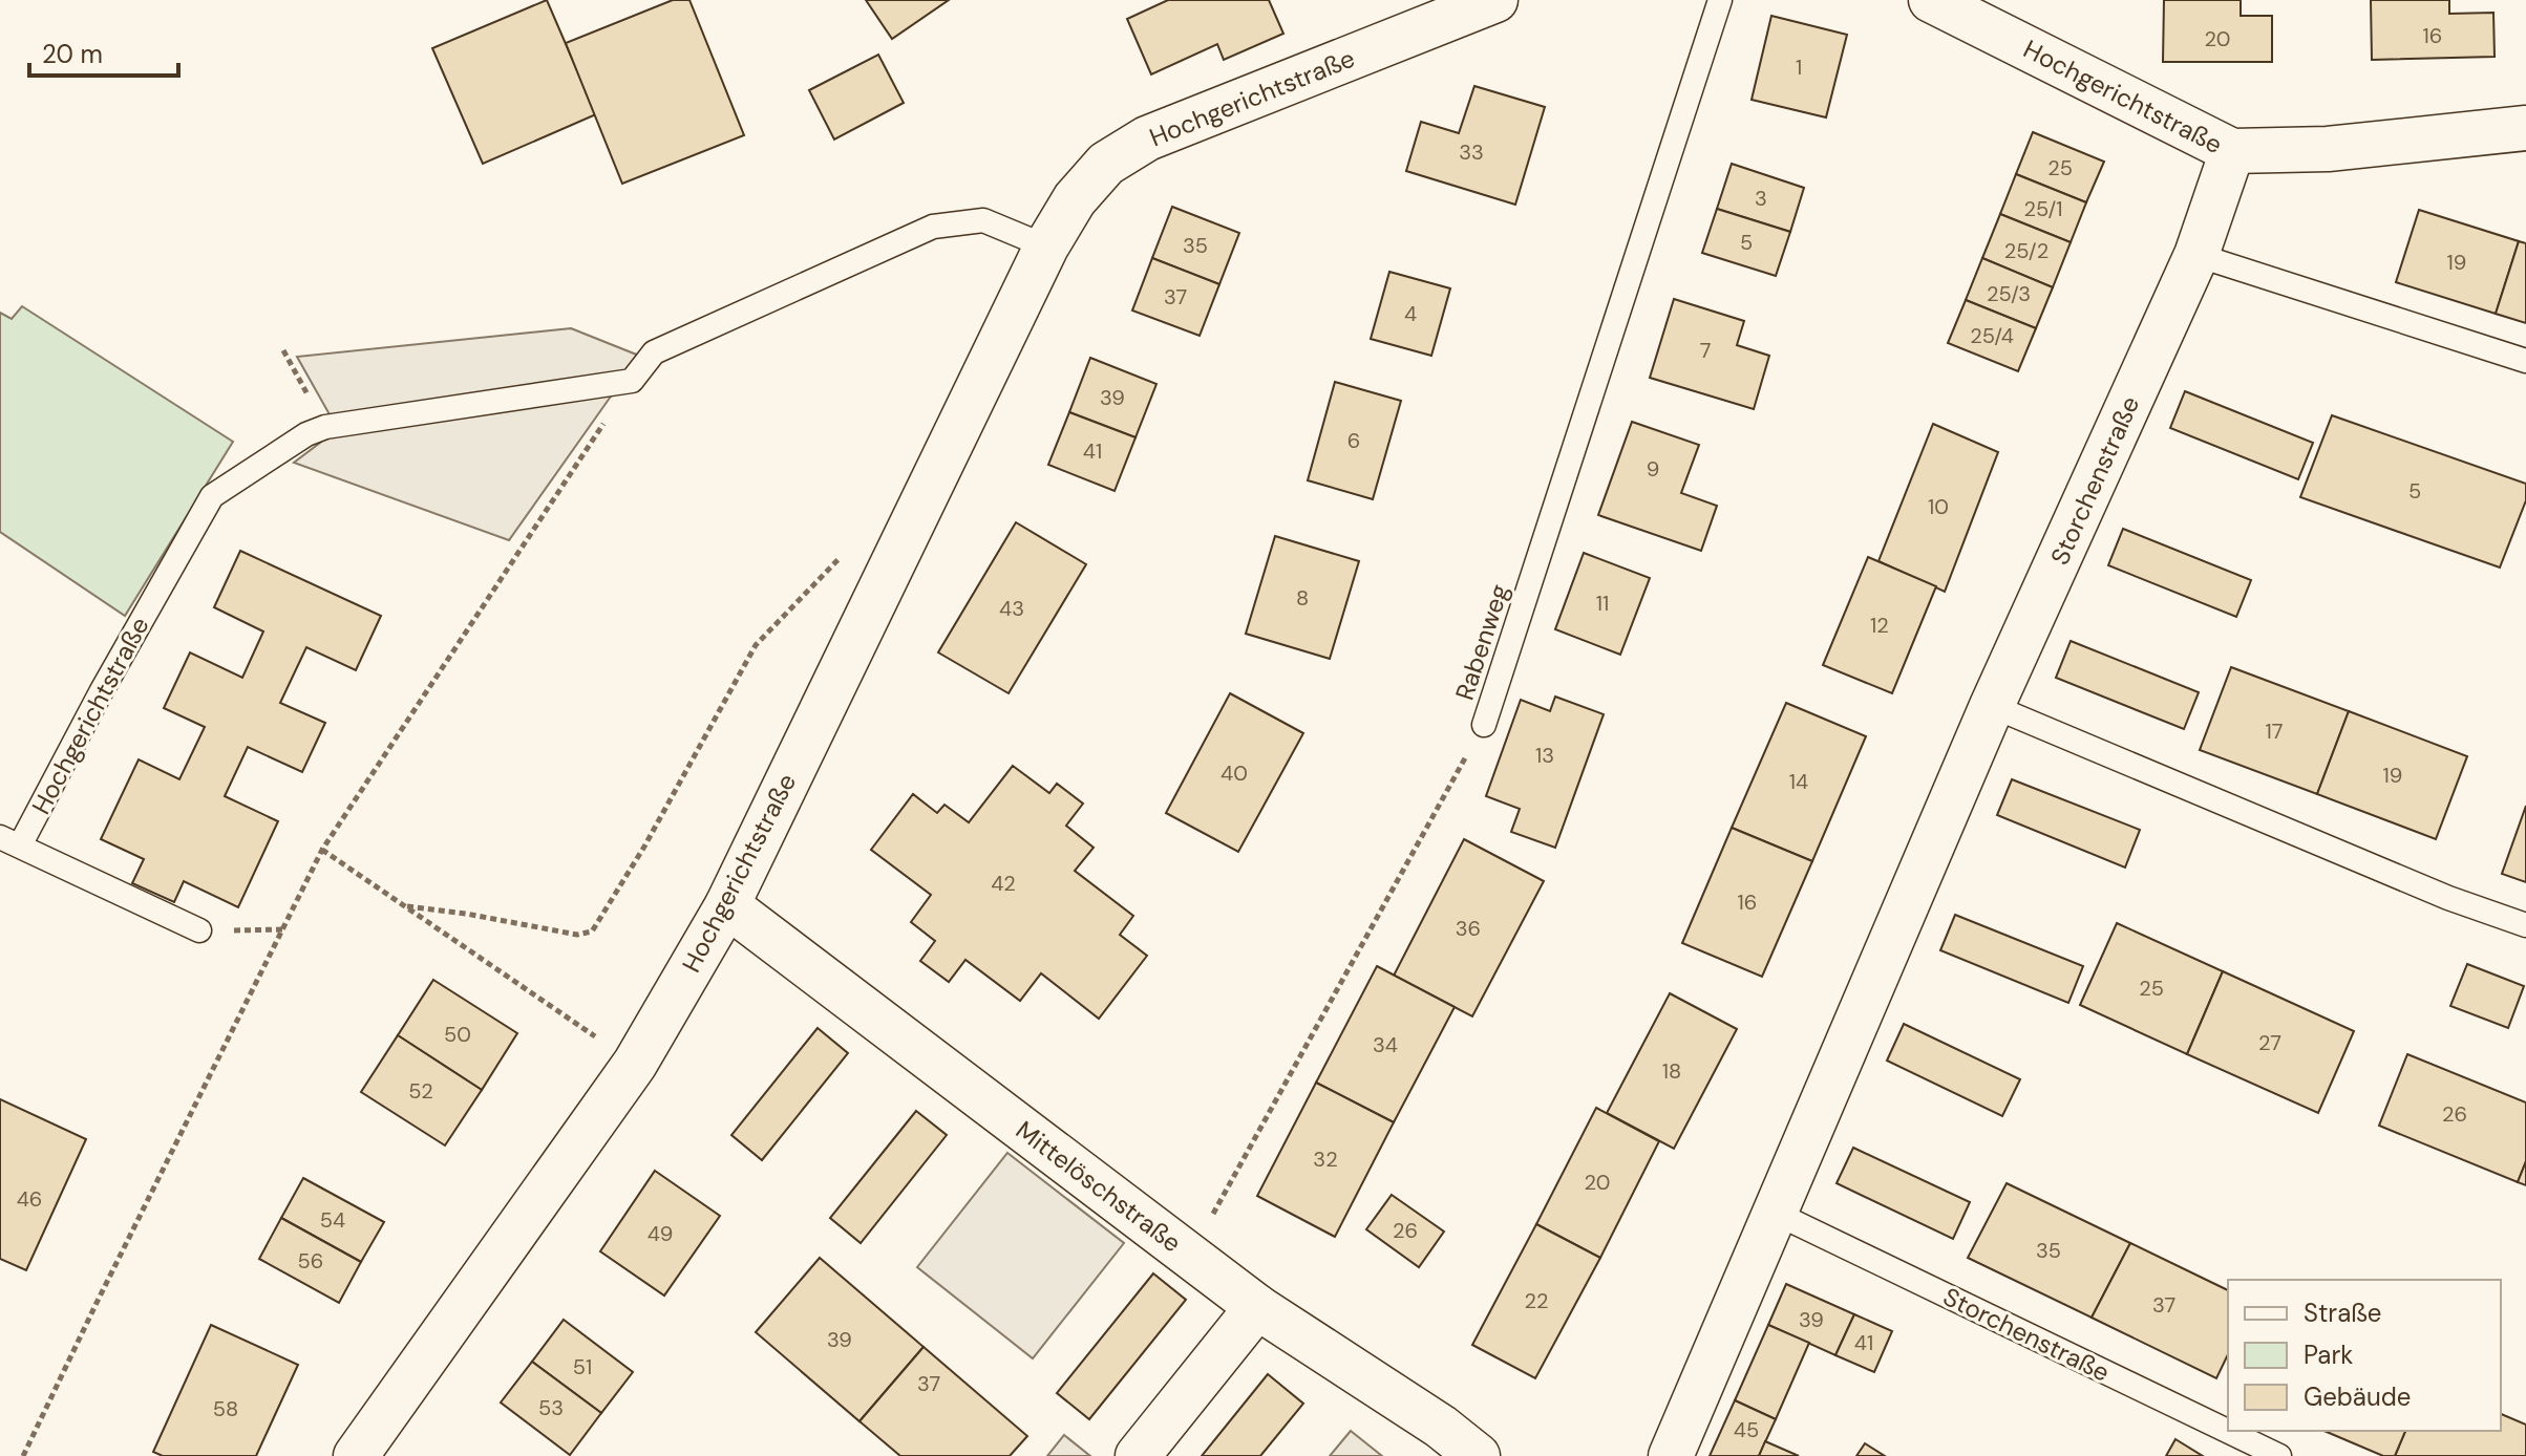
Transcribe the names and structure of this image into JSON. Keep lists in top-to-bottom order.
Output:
{
  "streets": {
    "street": ["Hochgerichtstraße", "Storchenstraße", "Mittelöschstraße"],
    "lane": ["Rabenweg"]
  },
  "crossings": [
    ["Hochgerichtstraße", "Storchenstraße"],
    ["Hochgerichtstraße", "Mittelöschstraße"],
    ["Rabenweg", "Mittelöschstraße"]
  ],
  "house_numbers": [
    "16",
    "20",
    "1",
    "33",
    "25",
    "3",
    "25/1",
    "5",
    "35",
    "25/2",
    "19",
    "25/3",
    "37",
    "4",
    "25/4",
    "7",
    "39",
    "6",
    "41",
    "9",
    "5",
    "10",
    "8",
    "11",
    "43",
    "12",
    "17",
    "13",
    "40",
    "19",
    "14",
    "42",
    "16",
    "36",
    "25",
    "50",
    "27",
    "34",
    "18",
    "52",
    "26",
    "32",
    "20",
    "46",
    "54",
    "26",
    "49",
    "35",
    "56",
    "22",
    "37",
    "39",
    "39",
    "41",
    "51",
    "37",
    "53",
    "58",
    "45"
  ],
  "legend": ["Straße", "Park", "Gebäude"],
  "scale_bar": "20 m"
}
